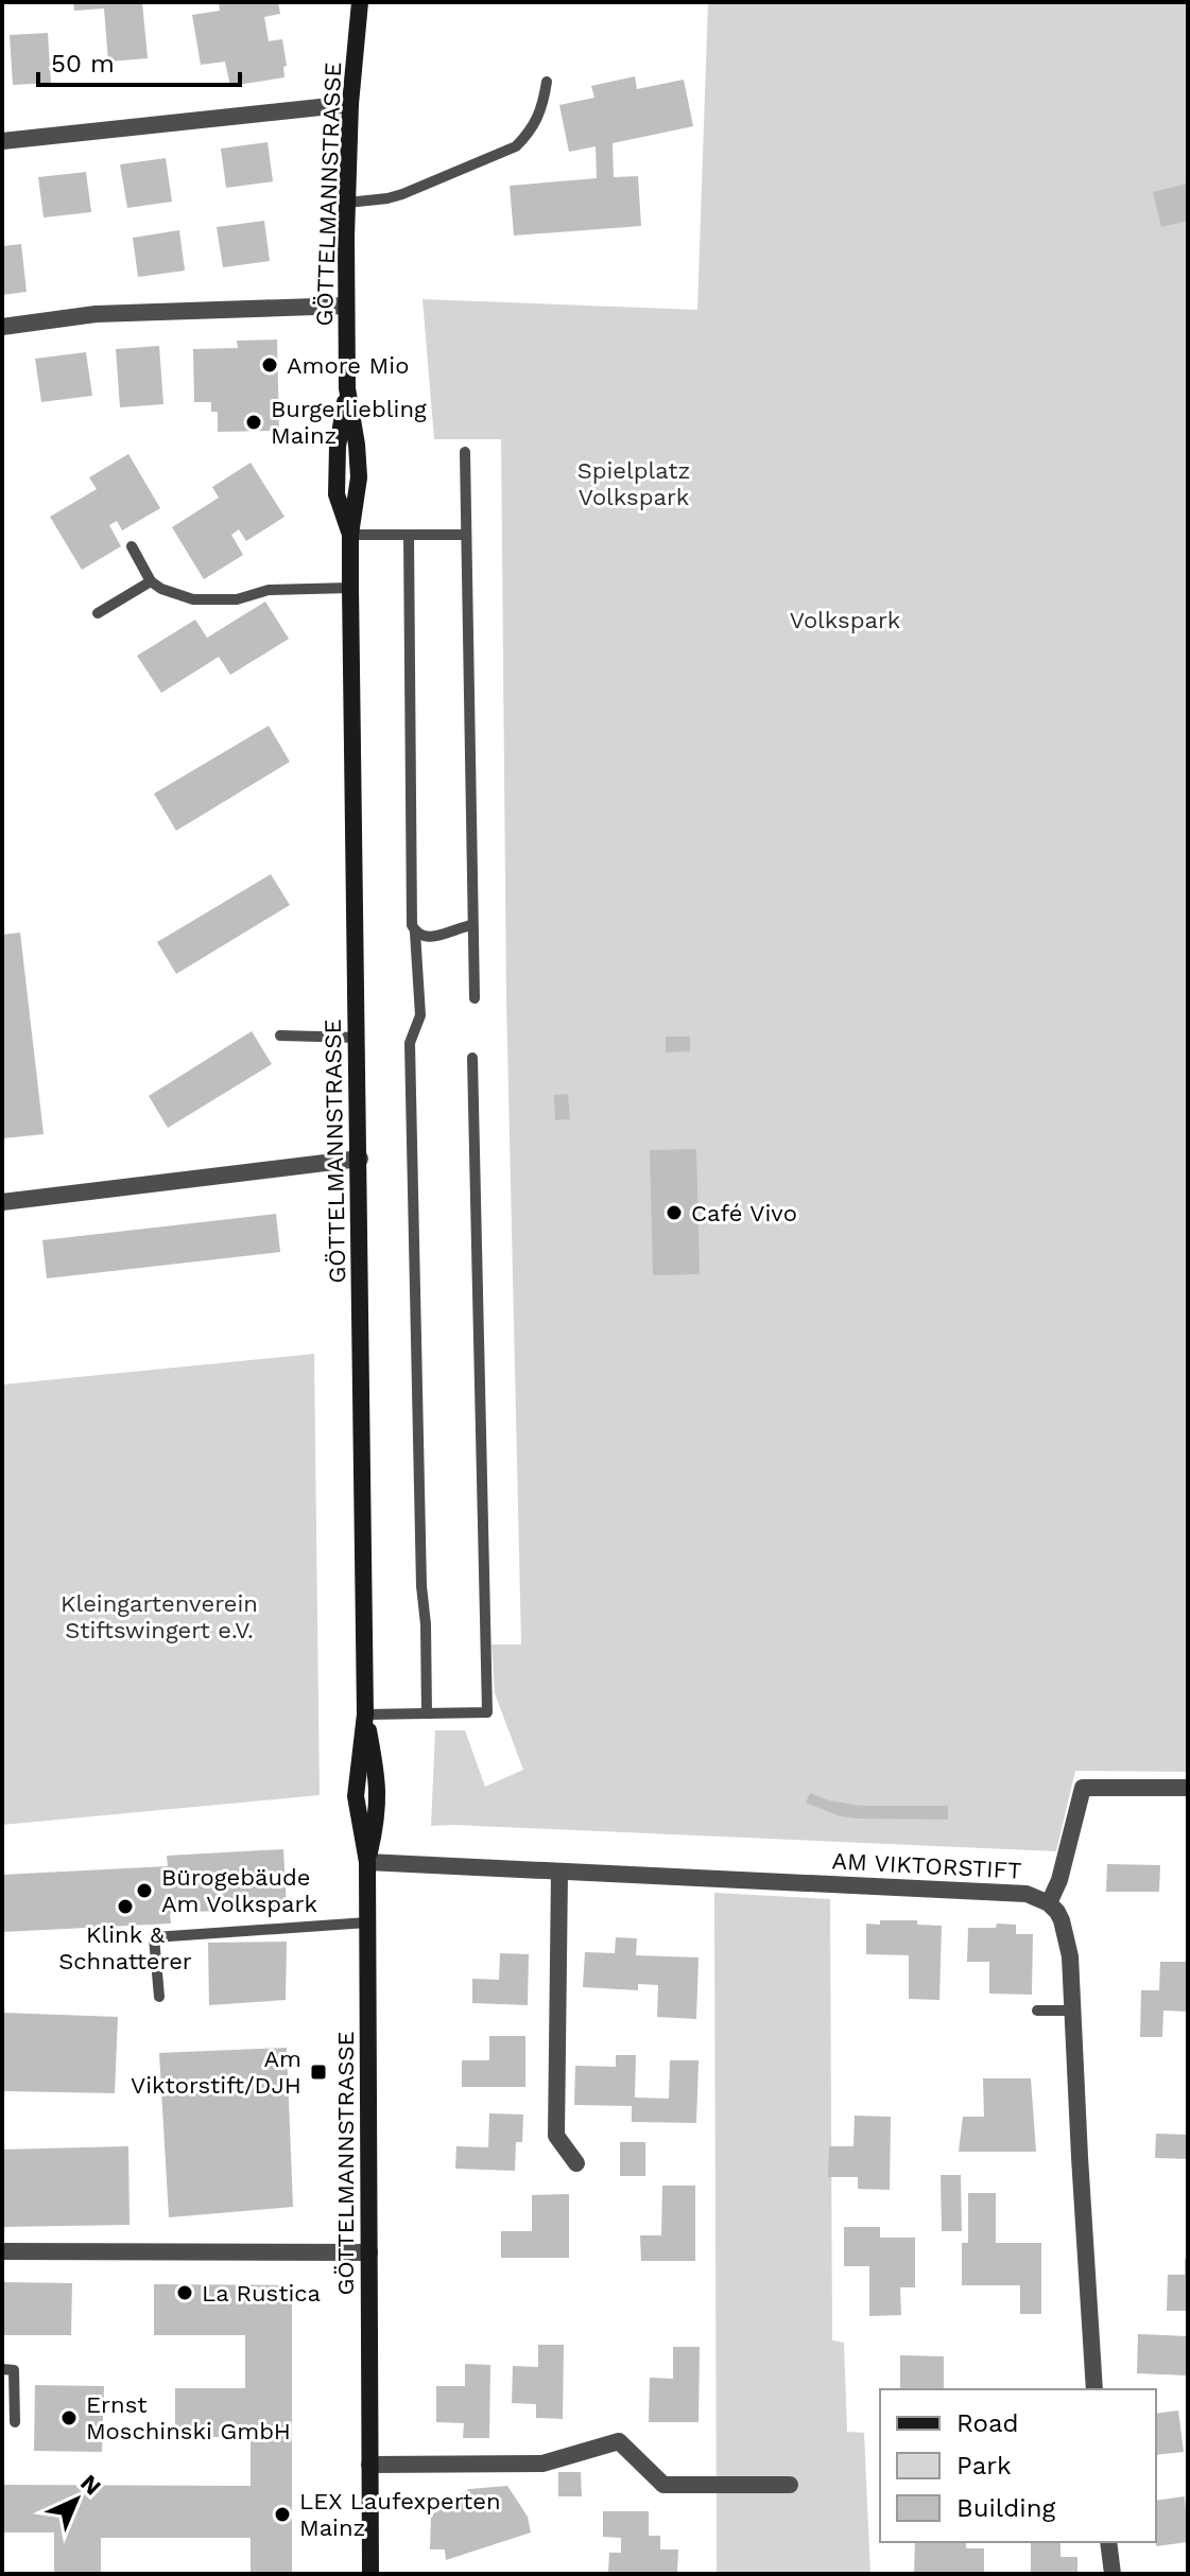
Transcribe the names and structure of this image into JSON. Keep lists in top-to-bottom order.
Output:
{
  "streets": {
    "street": ["GÖTTELMANNSTRASSE", "AM VIKTORSTIFT"]
  },
  "crossings": [
    ["GÖTTELMANNSTRASSE", "AM VIKTORSTIFT"]
  ],
  "parks": ["Spielplatz Volkspark", "Volkspark", "Kleingartenverein Stiftswingert e.V."],
  "places": {
    "other": [
      "Amore Mio",
      "Burgerliebling Mainz",
      "Café Vivo",
      "Bürogebäude Am Volkspark",
      "Klink & Schnatterer",
      "La Rustica",
      "Ernst Moschinski GmbH",
      "LEX Laufexperten Mainz"
    ],
    "transit": ["Am Viktorstift/DJH"]
  },
  "legend": ["Road", "Park", "Building"],
  "scale_bar": "50 m",
  "north": "top right"
}
